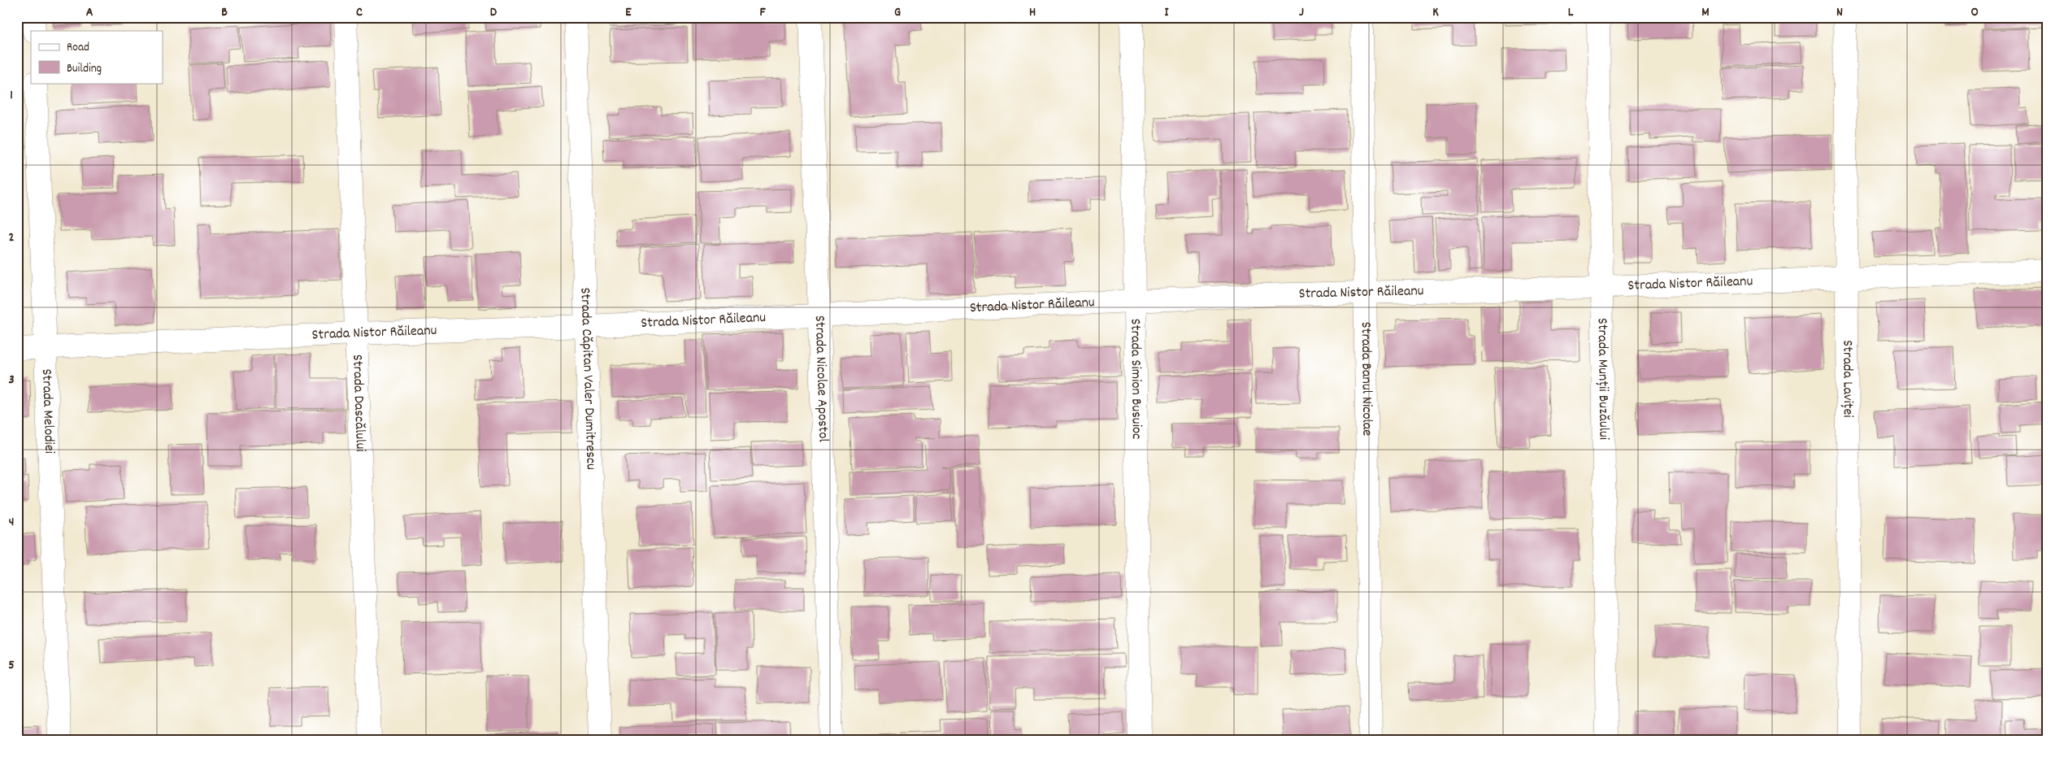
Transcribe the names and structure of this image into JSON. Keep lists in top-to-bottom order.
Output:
{
  "streets": {
    "street": [
      "Strada Nistor Răileanu",
      "Strada Nicolae Apostol",
      "Strada Simion Busuioc",
      "Strada Laviței",
      "Strada Căpitan Valer Dumitrescu",
      "Strada Banul Nicolae",
      "Strada Munții Buzăului",
      "Strada Dascălului",
      "Strada Melodiei"
    ]
  },
  "crossings": [
    ["Strada Nistor Răileanu", "Strada Nicolae Apostol"],
    ["Strada Nistor Răileanu", "Strada Simion Busuioc"],
    ["Strada Nistor Răileanu", "Strada Laviței"],
    ["Strada Nistor Răileanu", "Strada Căpitan Valer Dumitrescu"],
    ["Strada Nistor Răileanu", "Strada Banul Nicolae"],
    ["Strada Nistor Răileanu", "Strada Munții Buzăului"],
    ["Strada Nistor Răileanu", "Strada Dascălului"],
    ["Strada Nistor Răileanu", "Strada Melodiei"]
  ],
  "legend": ["Road", "Building"],
  "grid": {
    "columns": [
      "A",
      "B",
      "C",
      "D",
      "E",
      "F",
      "G",
      "H",
      "I",
      "J",
      "K",
      "L",
      "M",
      "N",
      "O"
    ],
    "rows": [
      "1",
      "2",
      "3",
      "4",
      "5"
    ]
  }
}
